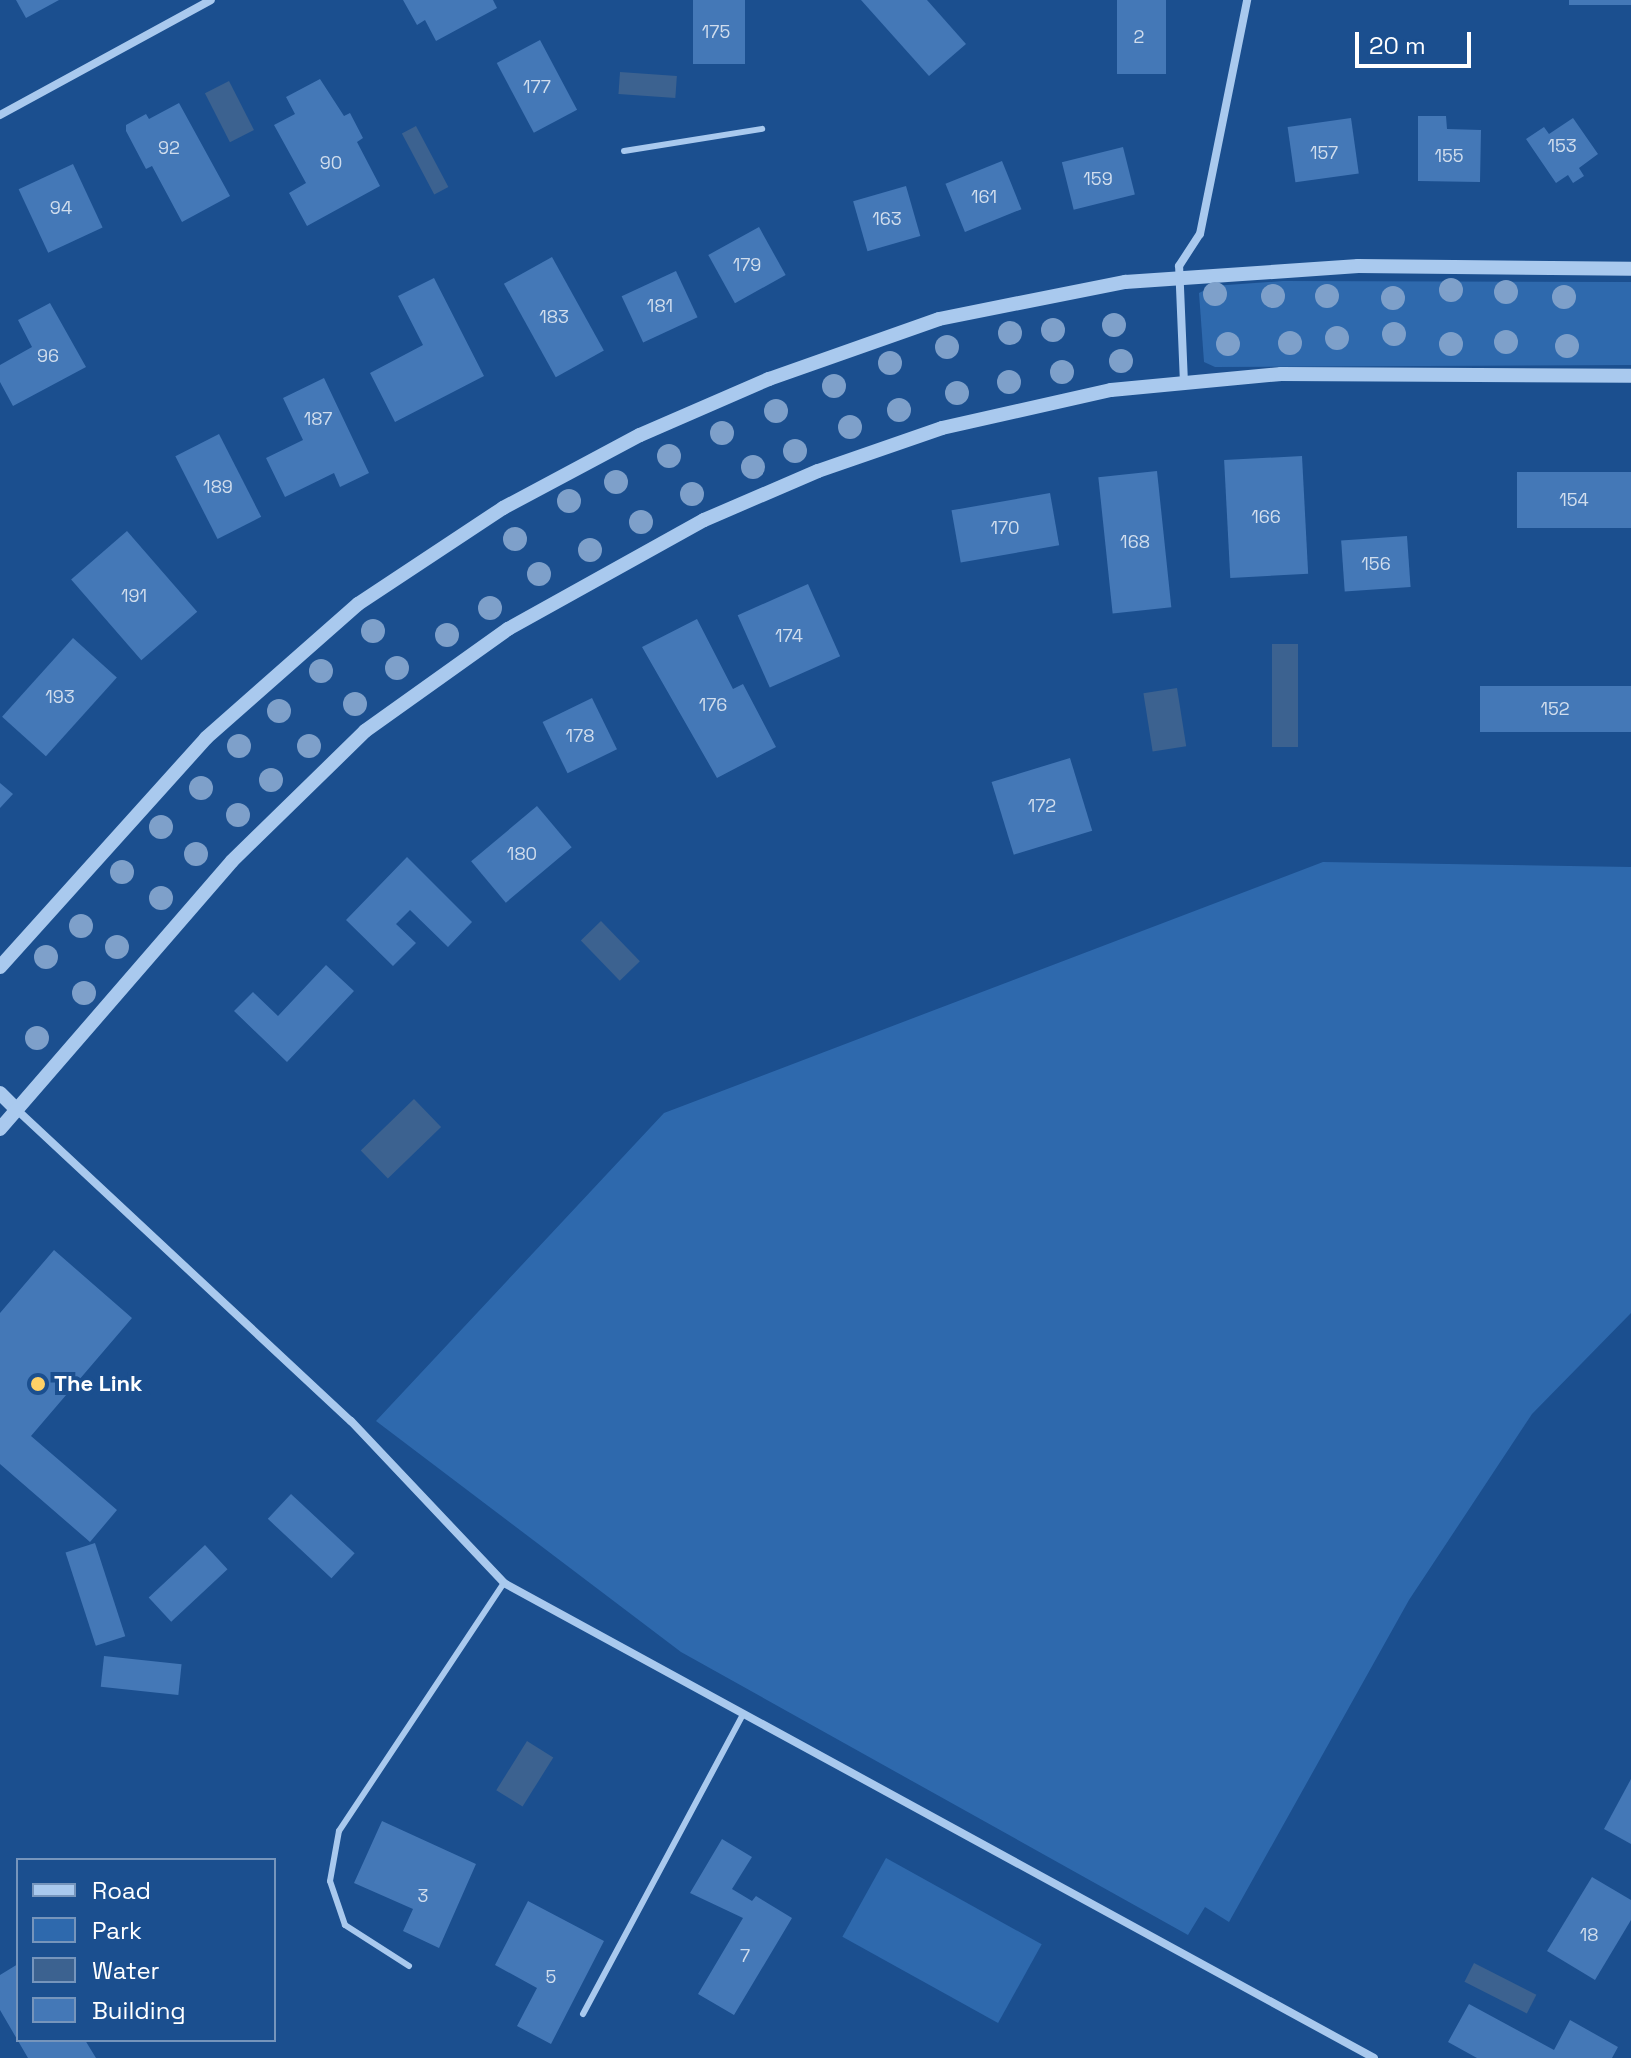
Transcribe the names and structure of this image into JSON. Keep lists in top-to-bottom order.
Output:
{
  "places": ["The Link"],
  "house_numbers": [
    "175",
    "2",
    "177",
    "153",
    "92",
    "157",
    "155",
    "90",
    "159",
    "161",
    "94",
    "163",
    "179",
    "181",
    "183",
    "96",
    "187",
    "189",
    "154",
    "166",
    "170",
    "168",
    "156",
    "191",
    "174",
    "193",
    "176",
    "152",
    "178",
    "172",
    "180",
    "3",
    "18",
    "7",
    "5"
  ],
  "legend": [
    "Road",
    "Park",
    "Water",
    "Building"
  ],
  "scale_bar": "20 m"
}
